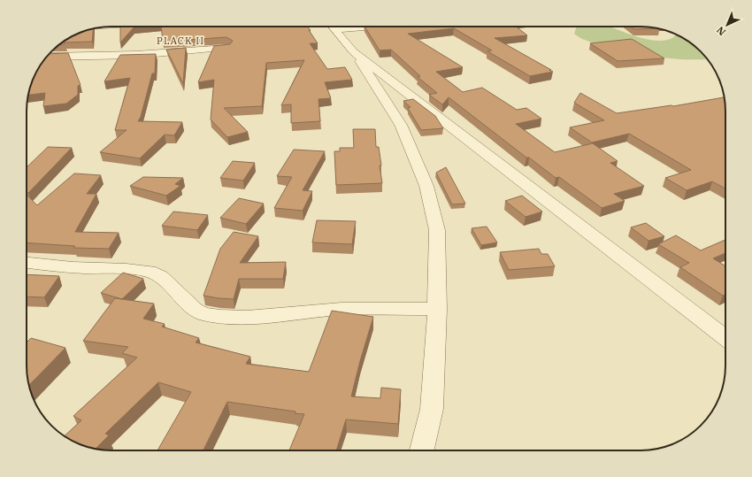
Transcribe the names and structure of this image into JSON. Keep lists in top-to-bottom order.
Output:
{
  "districts": ["PLACK II"],
  "north": "bottom left"
}
